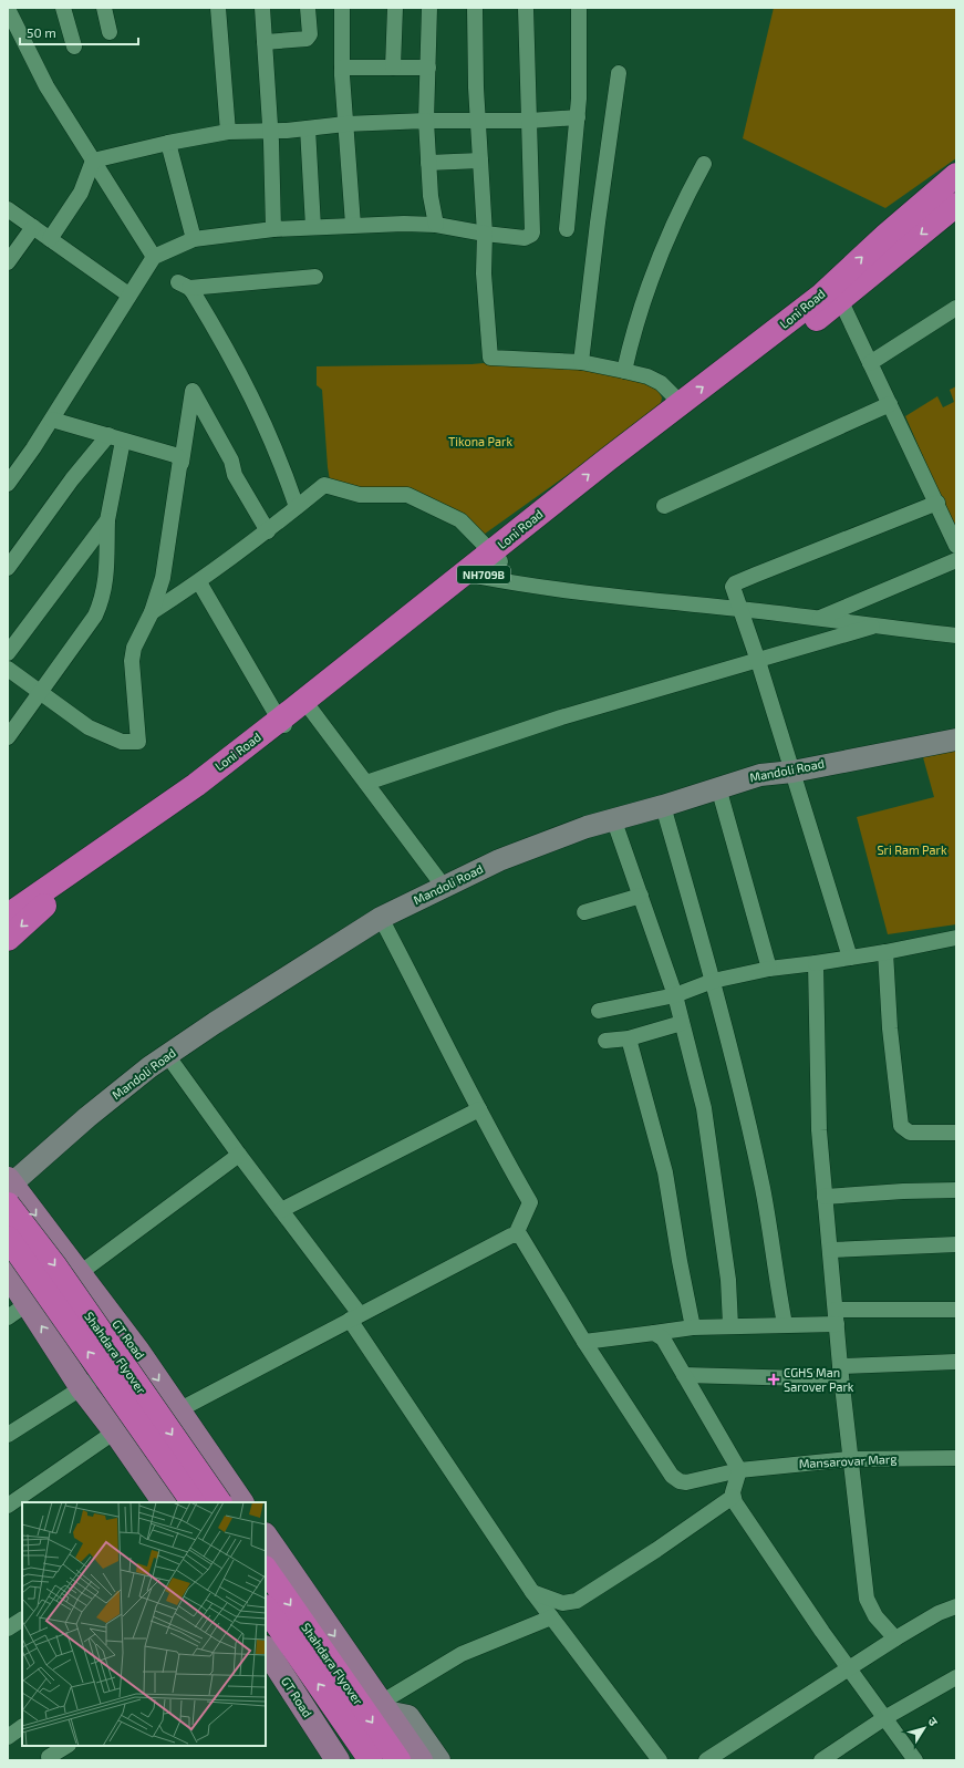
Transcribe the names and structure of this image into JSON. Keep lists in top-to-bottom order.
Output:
{
  "streets": {
    "highway": ["Loni Road", "NH709B", "Shahdara Flyover"],
    "main road": ["GT Road"],
    "street": ["Mandoli Road", "Mansarovar Marg"]
  },
  "crossings": [
    ["Mandoli Road", "GT Road"],
    ["Mandoli Road", "Shahdara Flyover"],
    ["GT Road", "Shahdara Flyover"]
  ],
  "parks": ["Tikona Park", "Sri Ram Park"],
  "places": {
    "health": ["CGHS Man Sarover Park"]
  },
  "scale_bar": "50 m",
  "north": "top right"
}
